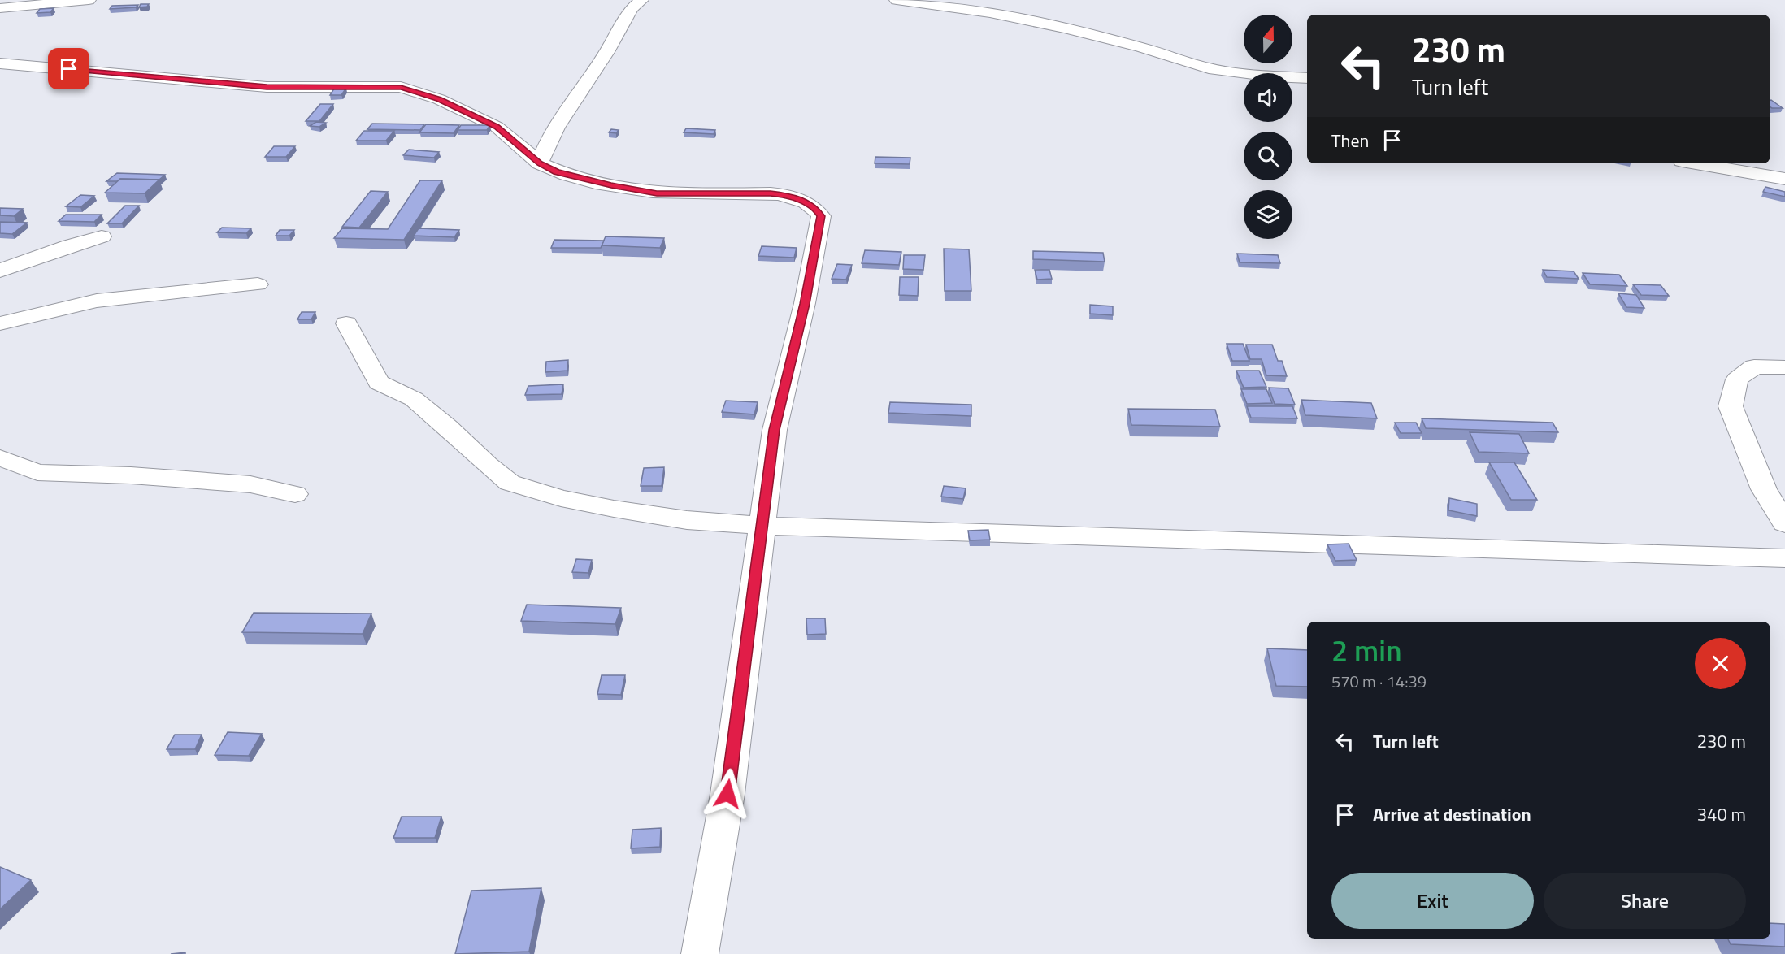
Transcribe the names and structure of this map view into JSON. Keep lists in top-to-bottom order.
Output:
{
  "north": "top",
  "page": {
    "turn": ["230 m", "Turn left"],
    "then": "Then",
    "heading": ["2 min", "570 m · 14:39"],
    "list": [
      {
        "name": "Turn left",
        "value": "230 m"
      },
      {
        "name": "Arrive at destination",
        "value": "340 m"
      }
    ],
    "buttons": ["Exit", "Share"]
  }
}
